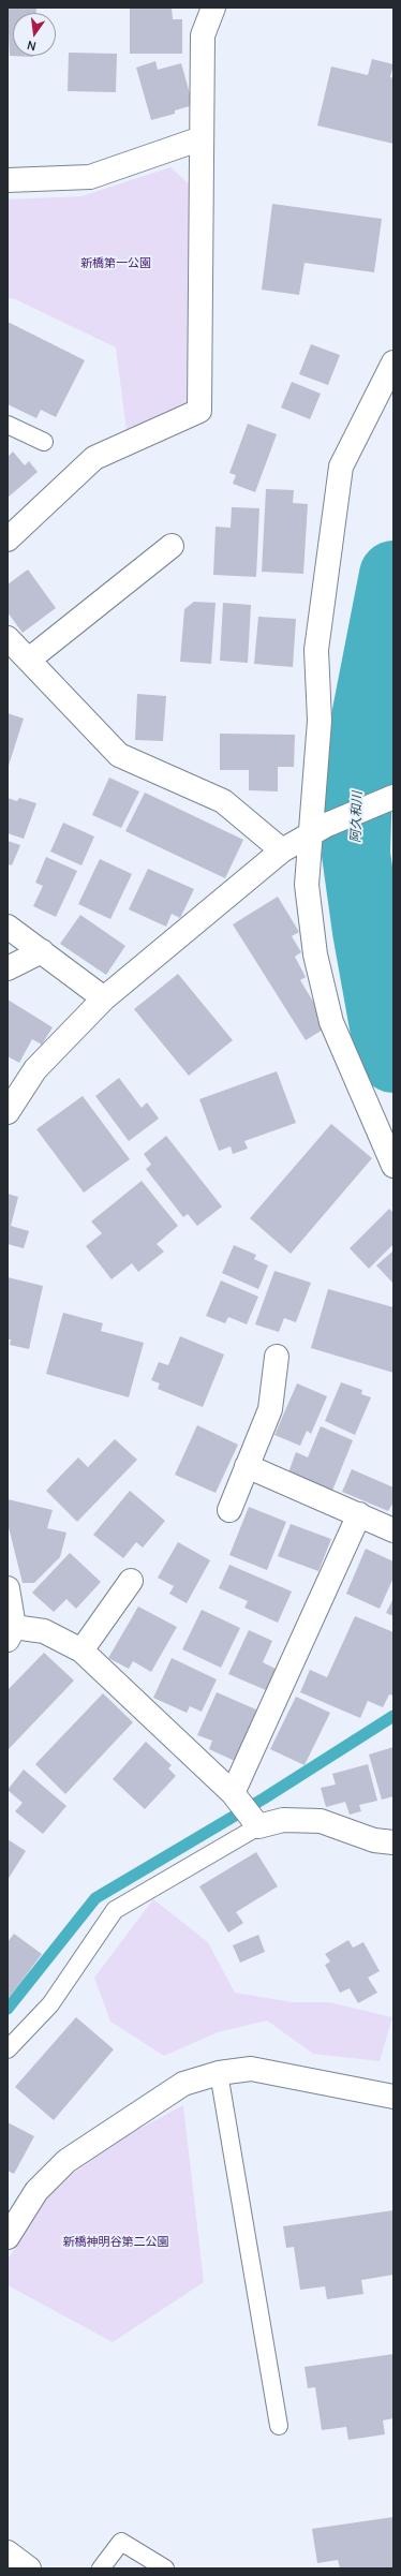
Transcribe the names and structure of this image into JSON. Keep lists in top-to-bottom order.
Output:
{
  "water": ["阿久和川"],
  "parks": ["新橋第一公園", "新橋神明谷第二公園"],
  "north": "bottom"
}
